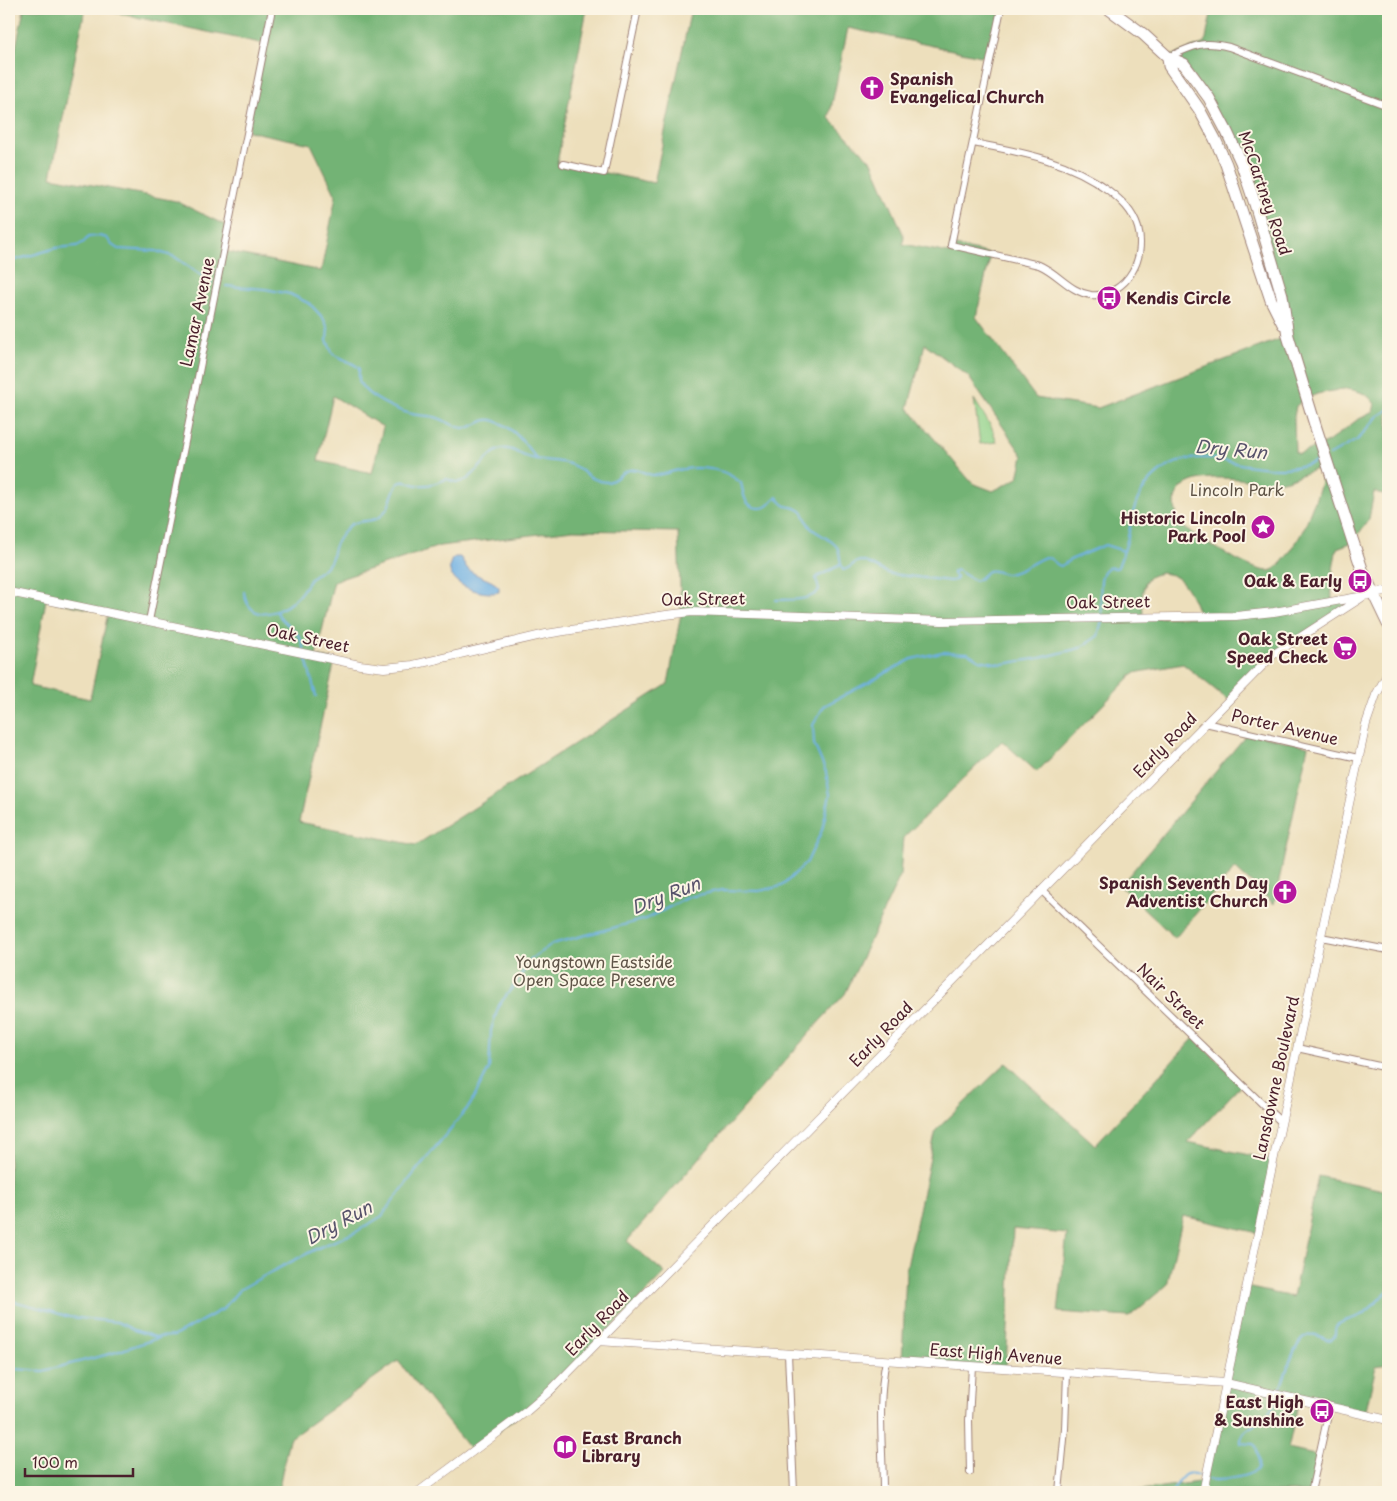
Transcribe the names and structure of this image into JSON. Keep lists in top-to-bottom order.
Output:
{
  "streets": {
    "highway": ["McCartney Road"],
    "street": [
      "Lamar Avenue",
      "Oak Street",
      "Porter Avenue",
      "Early Road",
      "Nair Street",
      "Lansdowne Boulevard",
      "East High Avenue"
    ]
  },
  "crossings": [
    ["McCartney Road", "Oak Street"],
    ["McCartney Road", "Early Road"],
    ["Lamar Avenue", "Oak Street"],
    ["Oak Street", "Early Road"],
    ["Porter Avenue", "Early Road"],
    ["Porter Avenue", "Lansdowne Boulevard"],
    ["Early Road", "Nair Street"],
    ["Early Road", "East High Avenue"],
    ["Nair Street", "Lansdowne Boulevard"],
    ["Lansdowne Boulevard", "East High Avenue"]
  ],
  "water": ["Dry Run"],
  "parks": ["Lincoln Park", "Youngstown Eastside Open Space Preserve"],
  "places": {
    "church": ["Spanish Evangelical Church", "Spanish Seventh Day Adventist Church"],
    "bus stop": ["Kendis Circle", "Oak & Early", "East High & Sunshine"],
    "place": ["Historic Lincoln Park Pool"],
    "supermarket": ["Oak Street Speed Check"],
    "library": ["East Branch Library"]
  },
  "scale_bar": "100 m"
}
